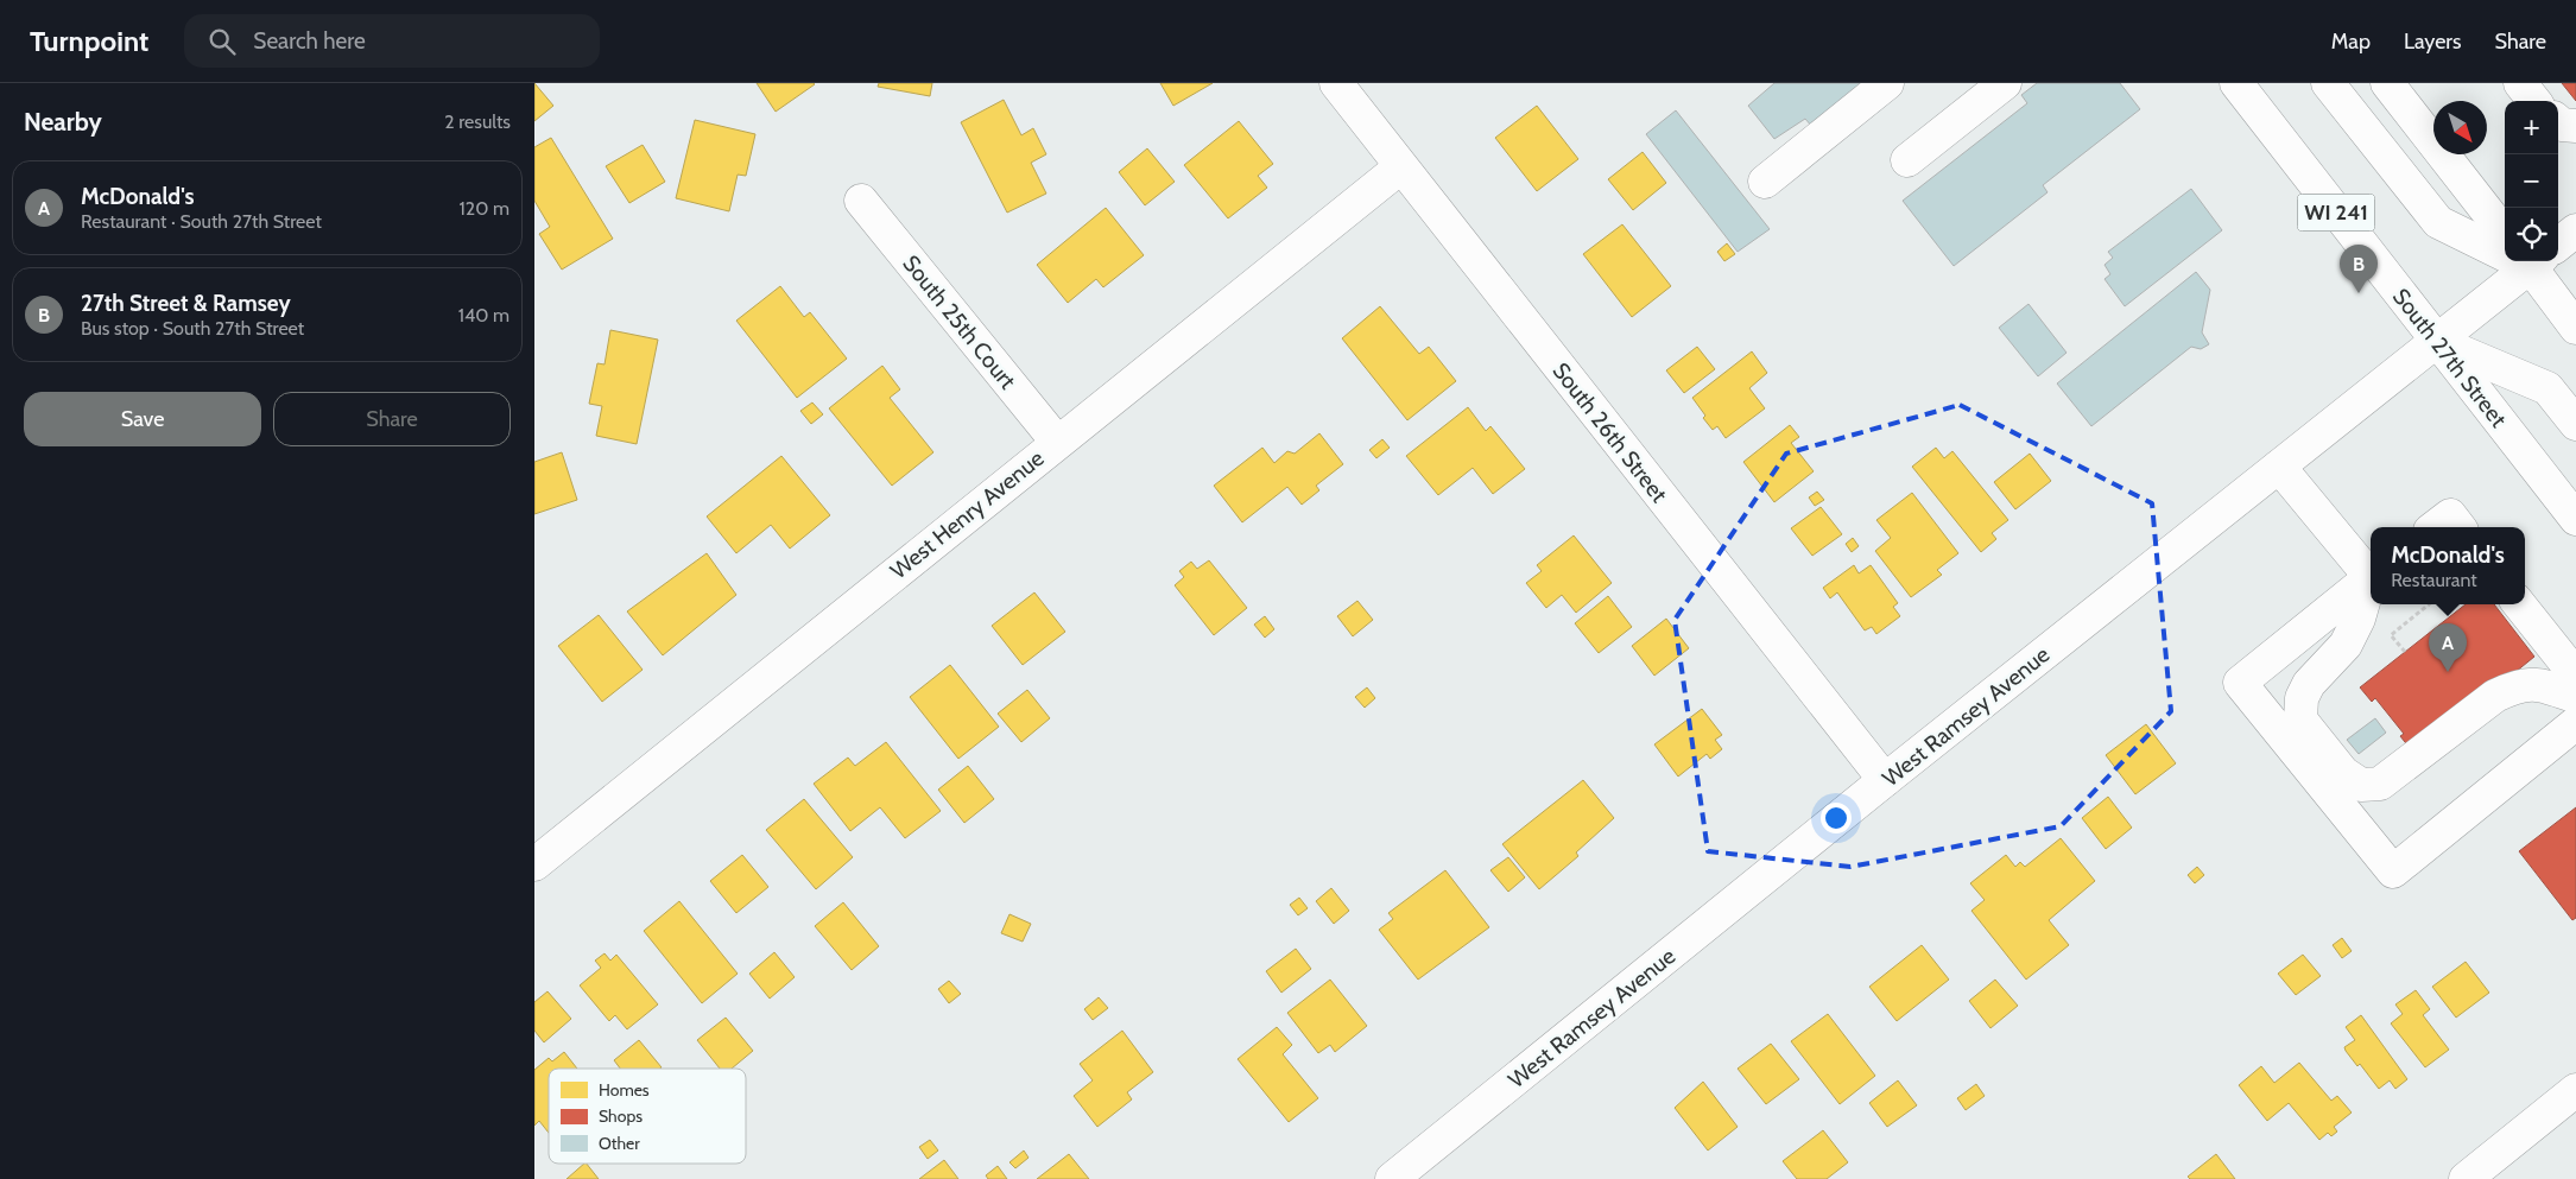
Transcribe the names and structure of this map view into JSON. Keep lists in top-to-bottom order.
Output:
{
  "streets": {
    "street": [
      "WI 241",
      "South 25th Court",
      "South 27th Street",
      "South 26th Street",
      "West Henry Avenue",
      "West Ramsey Avenue"
    ]
  },
  "crossings": [
    ["South 25th Court", "West Henry Avenue"],
    ["South 27th Street", "West Ramsey Avenue"],
    ["South 26th Street", "West Henry Avenue"],
    ["South 26th Street", "West Ramsey Avenue"]
  ],
  "legend": ["Homes", "Shops", "Other"],
  "north": "bottom right",
  "page": {
    "header": "Turnpoint",
    "search": "Search here",
    "nav": ["Map", "Layers", "Share"],
    "heading": ["Nearby", "2 results"],
    "map_buttons": ["+", "−"],
    "list": [
      {
        "mark": "A",
        "name": "McDonald's",
        "note": "Restaurant · South 27th Street",
        "value": "120 m"
      },
      {
        "mark": "B",
        "name": "27th Street & Ramsey",
        "note": "Bus stop · South 27th Street",
        "value": "140 m"
      }
    ],
    "pins": ["B", "A"],
    "buttons": ["Save", "Share"],
    "popup": ["McDonald's", "Restaurant"]
  }
}
